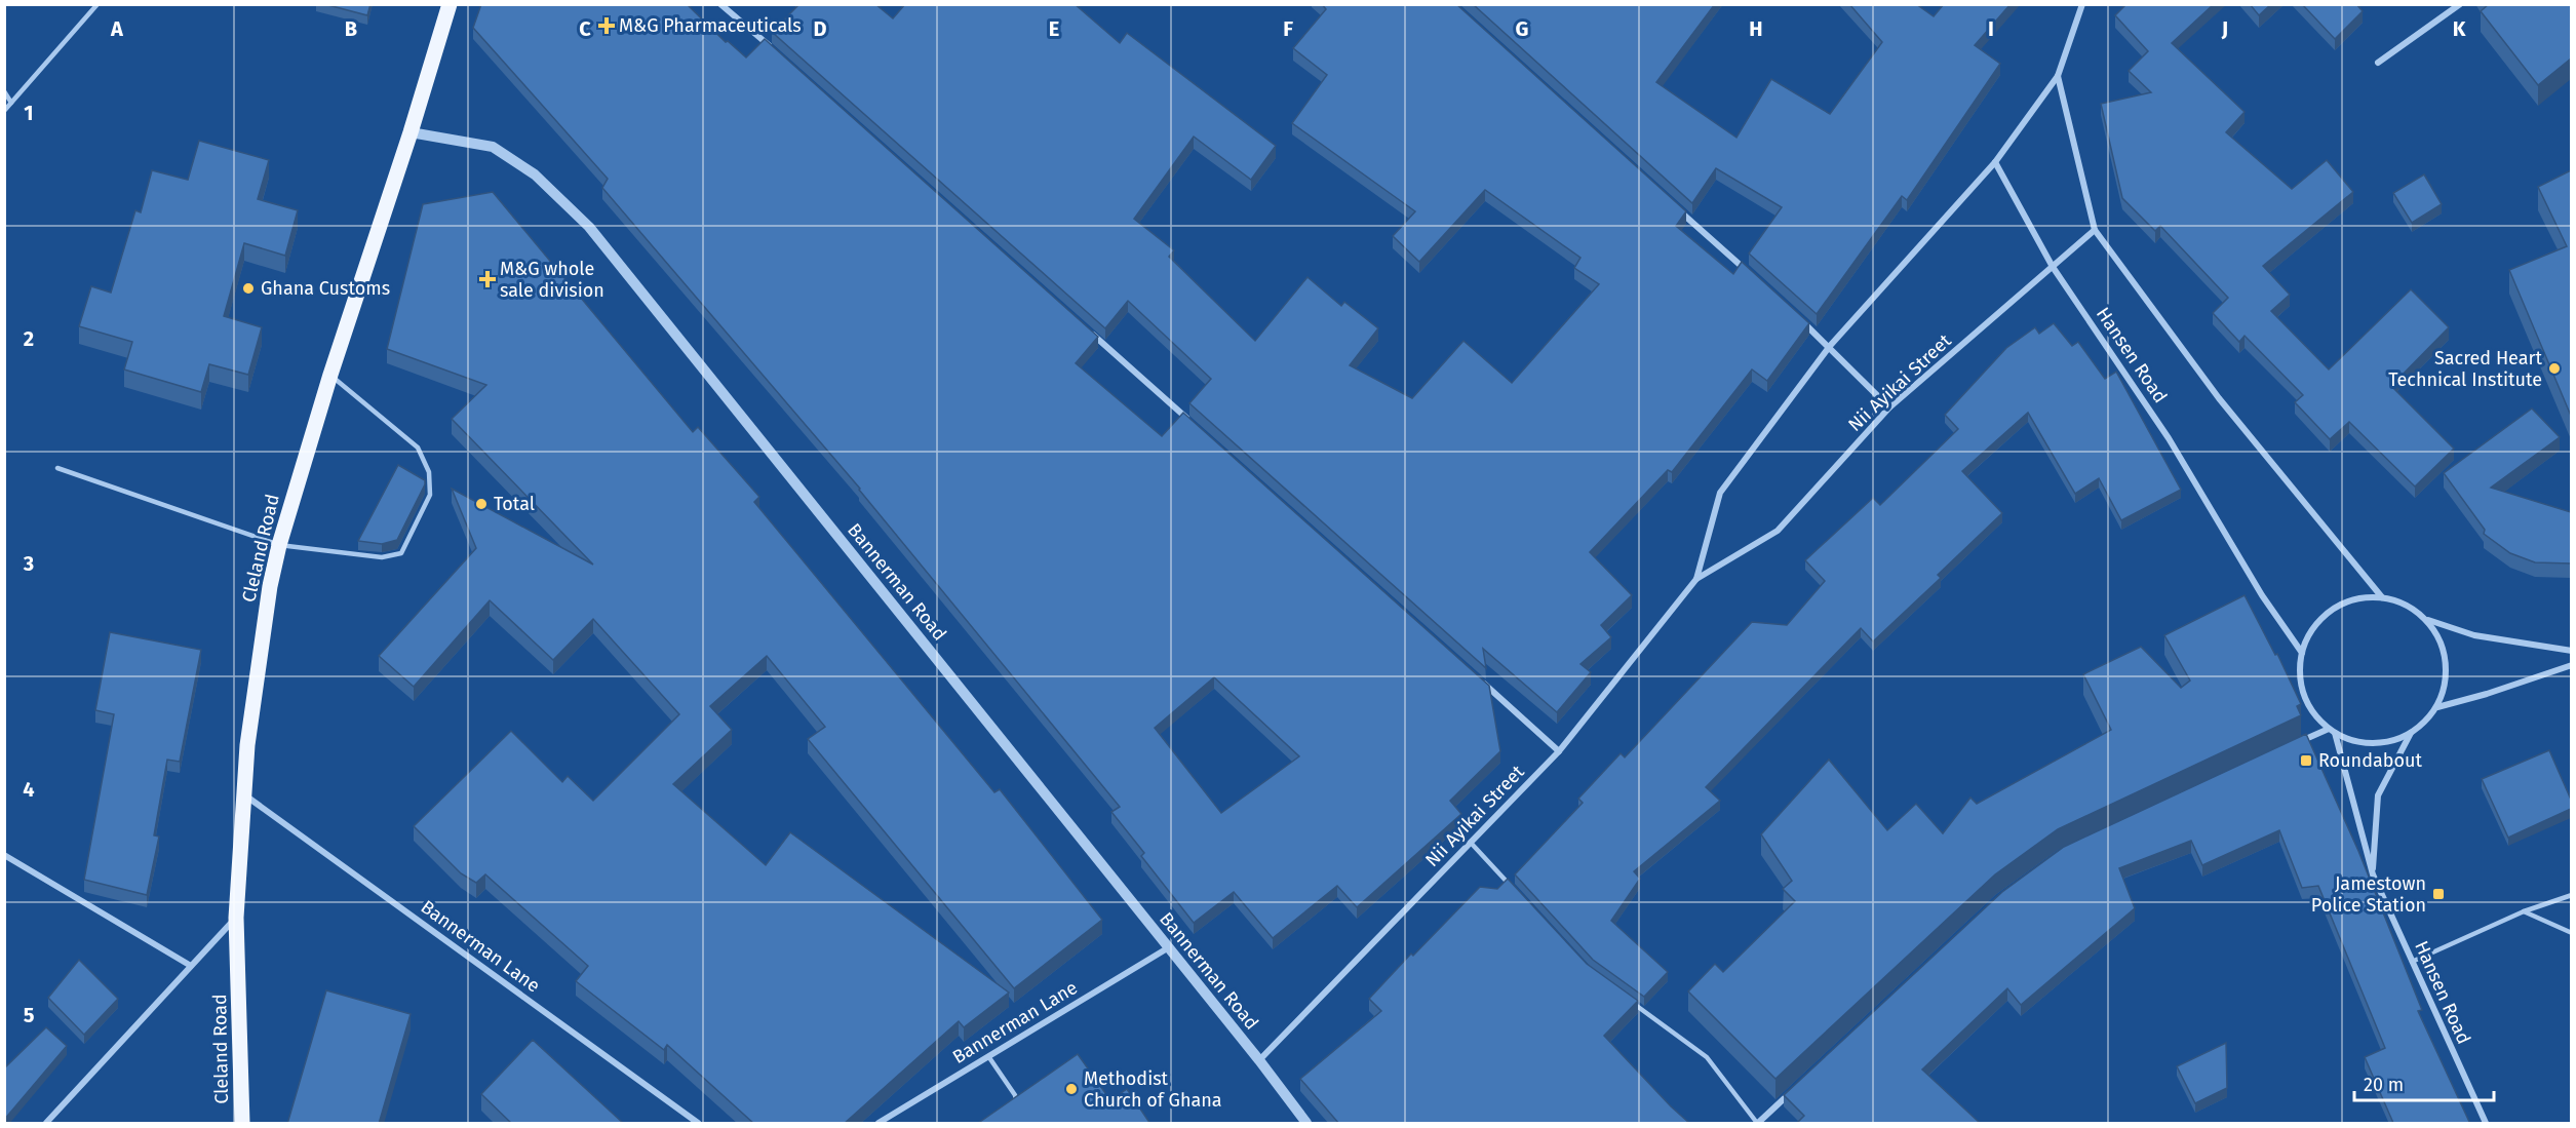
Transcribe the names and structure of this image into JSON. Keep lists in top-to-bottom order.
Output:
{
  "streets": {
    "main road": ["Cleland Road"],
    "street": [
      "Hansen Road",
      "Nii Ayikai Street",
      "Bannerman Road",
      "Bannerman Lane"
    ]
  },
  "crossings": [
    ["Hansen Road", "Nii Ayikai Street"],
    ["Nii Ayikai Street", "Bannerman Road"],
    ["Cleland Road", "Bannerman Road"],
    ["Cleland Road", "Bannerman Lane"],
    ["Bannerman Road", "Bannerman Lane"]
  ],
  "places": {
    "health": ["M&G Pharmaceuticals", "M&G whole sale division"],
    "other": [
      "Ghana Customs",
      "Sacred Heart Technical Institute",
      "Total",
      "Methodist Church of Ghana"
    ],
    "transit": ["Roundabout", "Jamestown Police Station"]
  },
  "scale_bar": "20 m",
  "grid": {
    "columns": [
      "A",
      "B",
      "C",
      "D",
      "E",
      "F",
      "G",
      "H",
      "I",
      "J",
      "K"
    ],
    "rows": [
      "1",
      "2",
      "3",
      "4",
      "5"
    ]
  }
}
